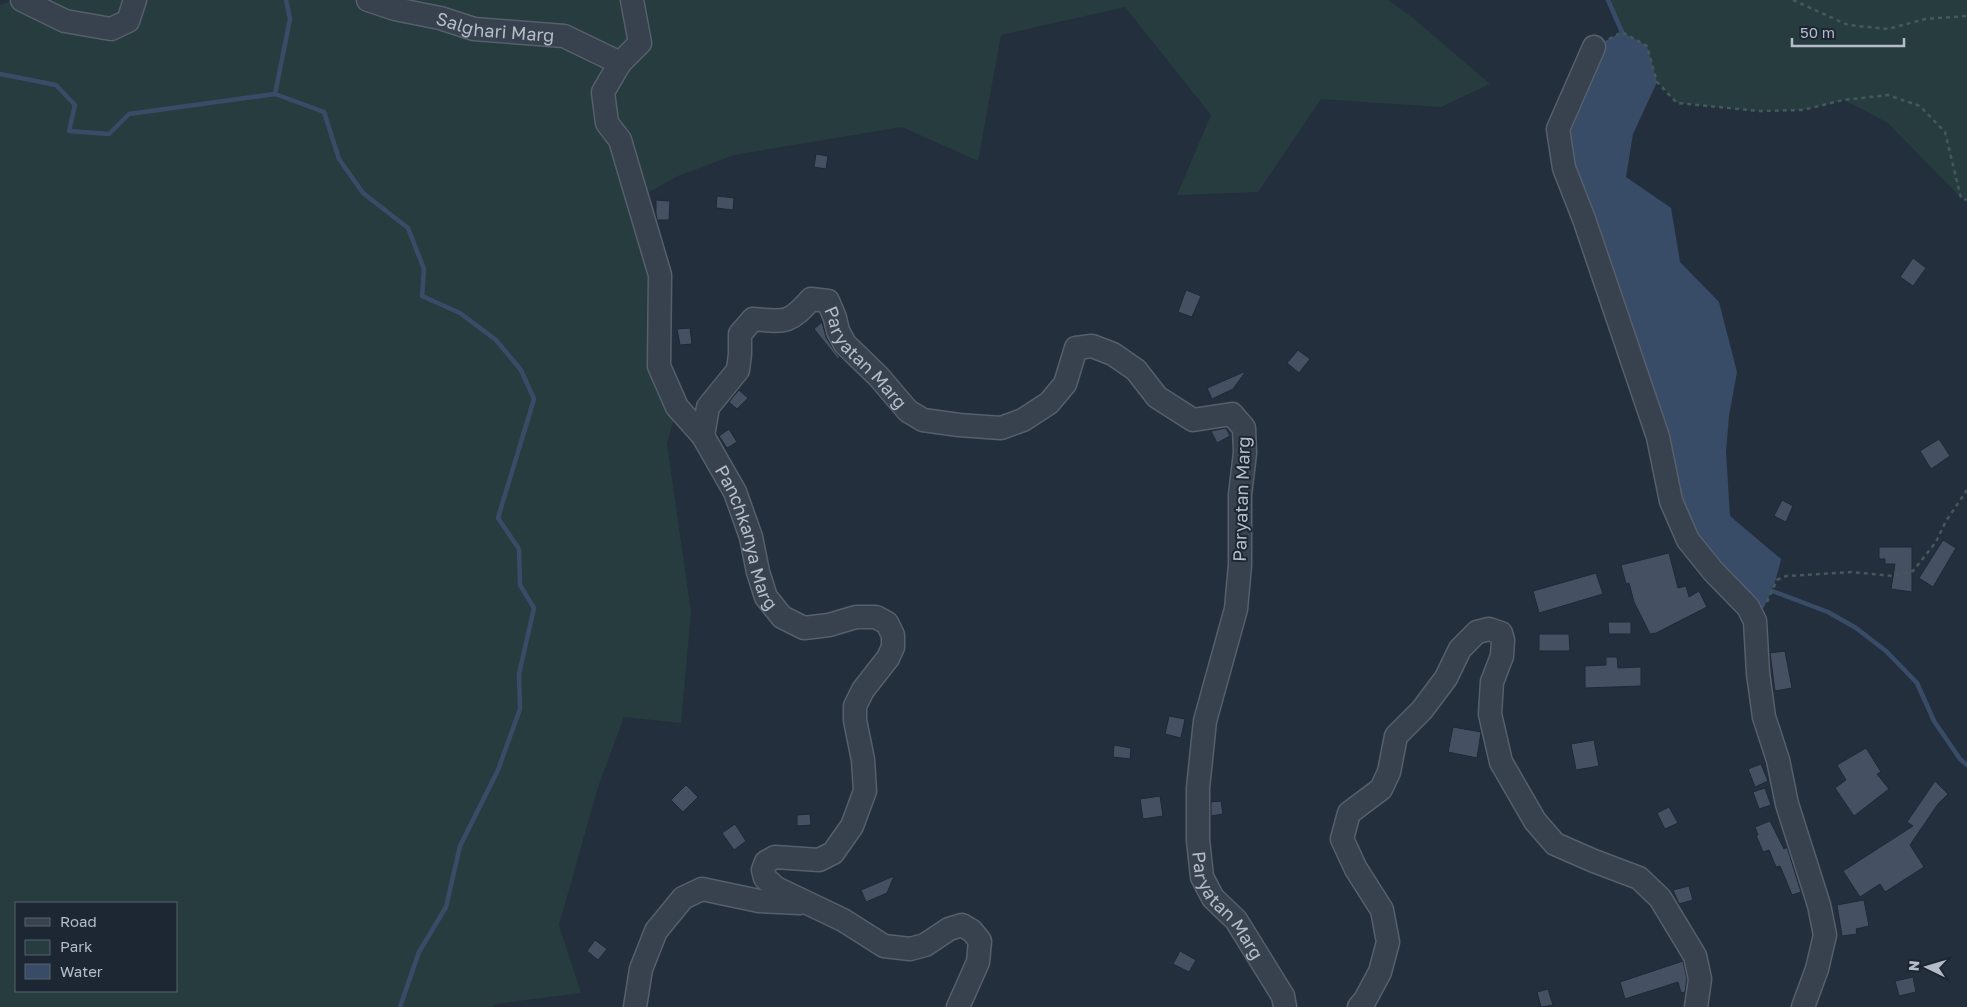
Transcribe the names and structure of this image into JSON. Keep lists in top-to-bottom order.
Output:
{
  "streets": {
    "street": ["Salghari Marg", "Paryatan Marg", "Panchkanya Marg"]
  },
  "crossings": [
    ["Salghari Marg", "Panchkanya Marg"],
    ["Paryatan Marg", "Panchkanya Marg"]
  ],
  "legend": ["Road", "Park", "Water"],
  "scale_bar": "50 m",
  "north": "left"
}
